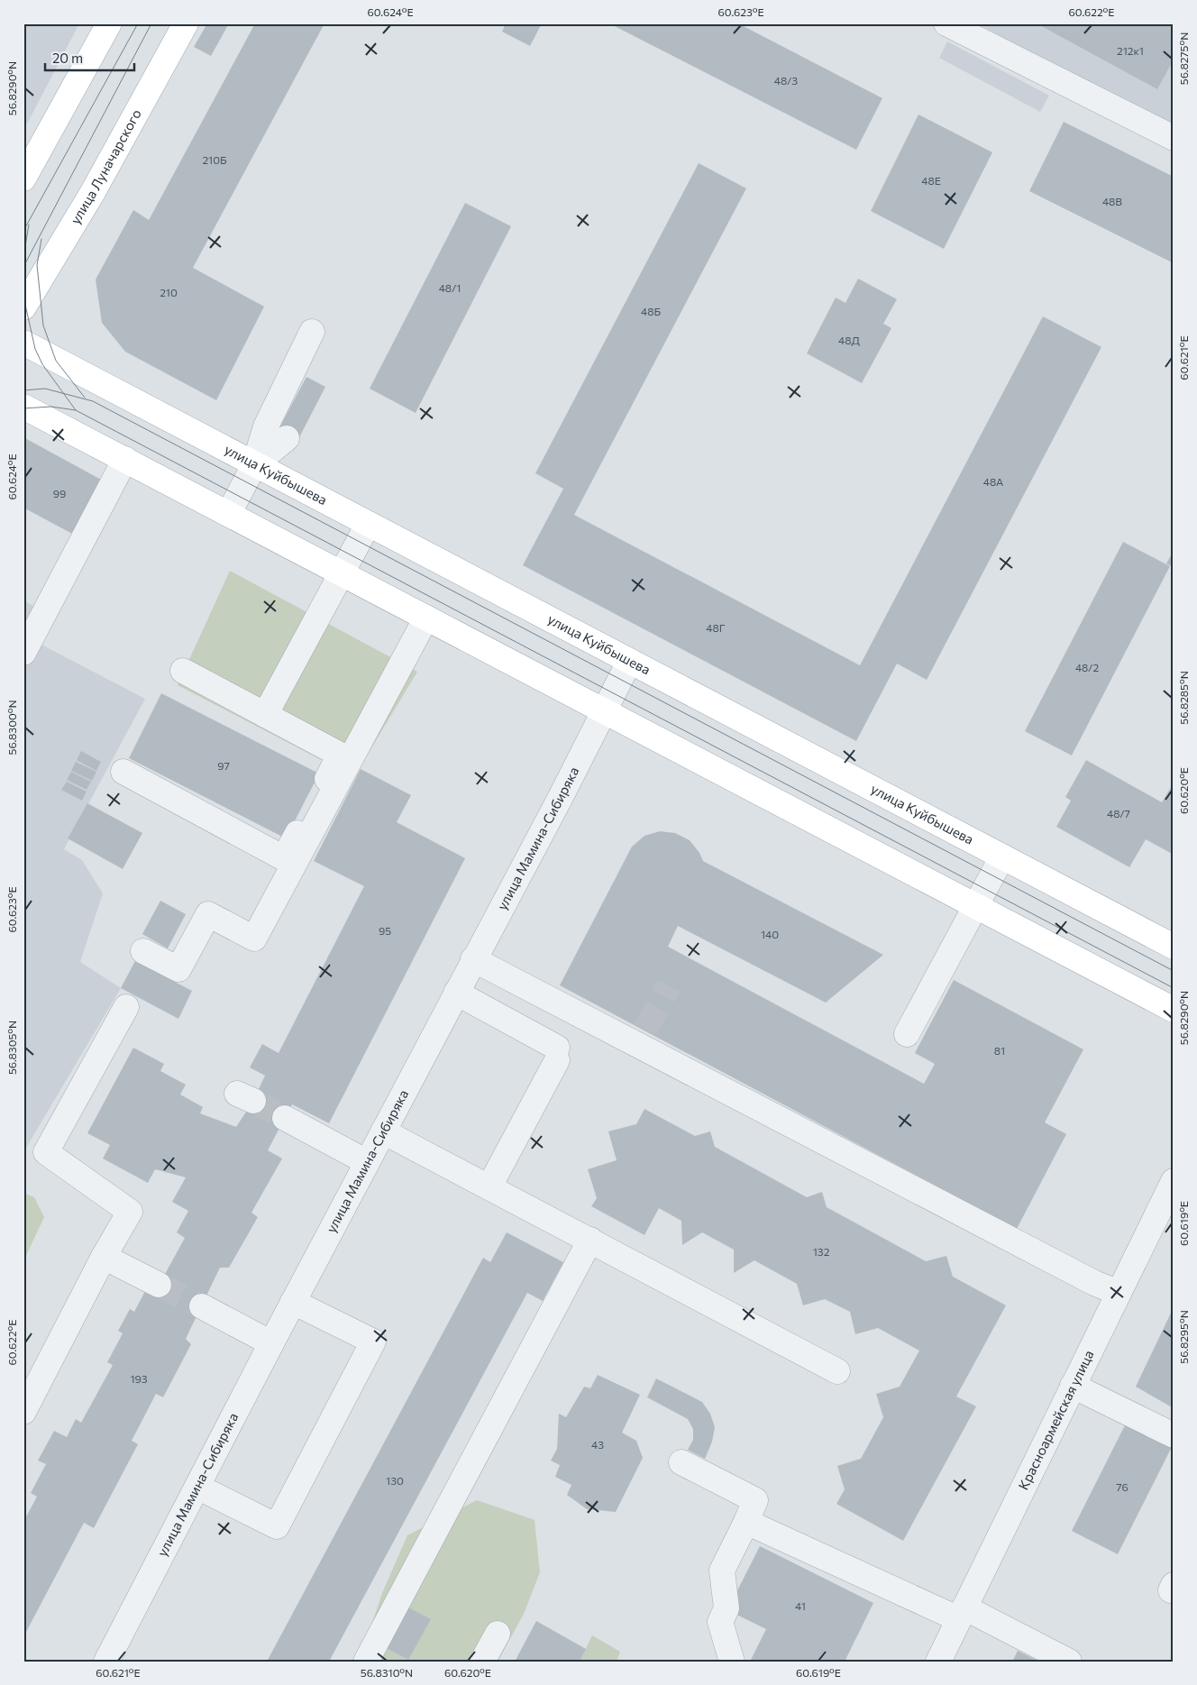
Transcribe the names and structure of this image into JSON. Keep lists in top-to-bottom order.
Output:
{
  "streets": {
    "main road": ["улица Луначарского", "улица Куйбышева"],
    "street": ["улица Мамина-Сибиряка", "Красноармейская улица"]
  },
  "crossings": [
    ["улица Куйбышева", "улица Мамина-Сибиряка"]
  ],
  "house_numbers": [
    "212к1",
    "48/3",
    "210Б",
    "48Е",
    "48В",
    "48/1",
    "210",
    "48Б",
    "48Д",
    "48А",
    "99",
    "48Г",
    "48/2",
    "97",
    "48/7",
    "95",
    "140",
    "81",
    "132",
    "193",
    "43",
    "130",
    "76",
    "41"
  ],
  "scale_bar": "20 m",
  "coordinates": [
    "60.624°E",
    "60.623°E",
    "60.622°E",
    "56.8275°N",
    "56.8290°N",
    "60.621°E",
    "56.8285°N",
    "56.8300°N",
    "60.620°E",
    "56.8305°N",
    "60.619°E",
    "56.8295°N",
    "56.8310°N"
  ]
}
